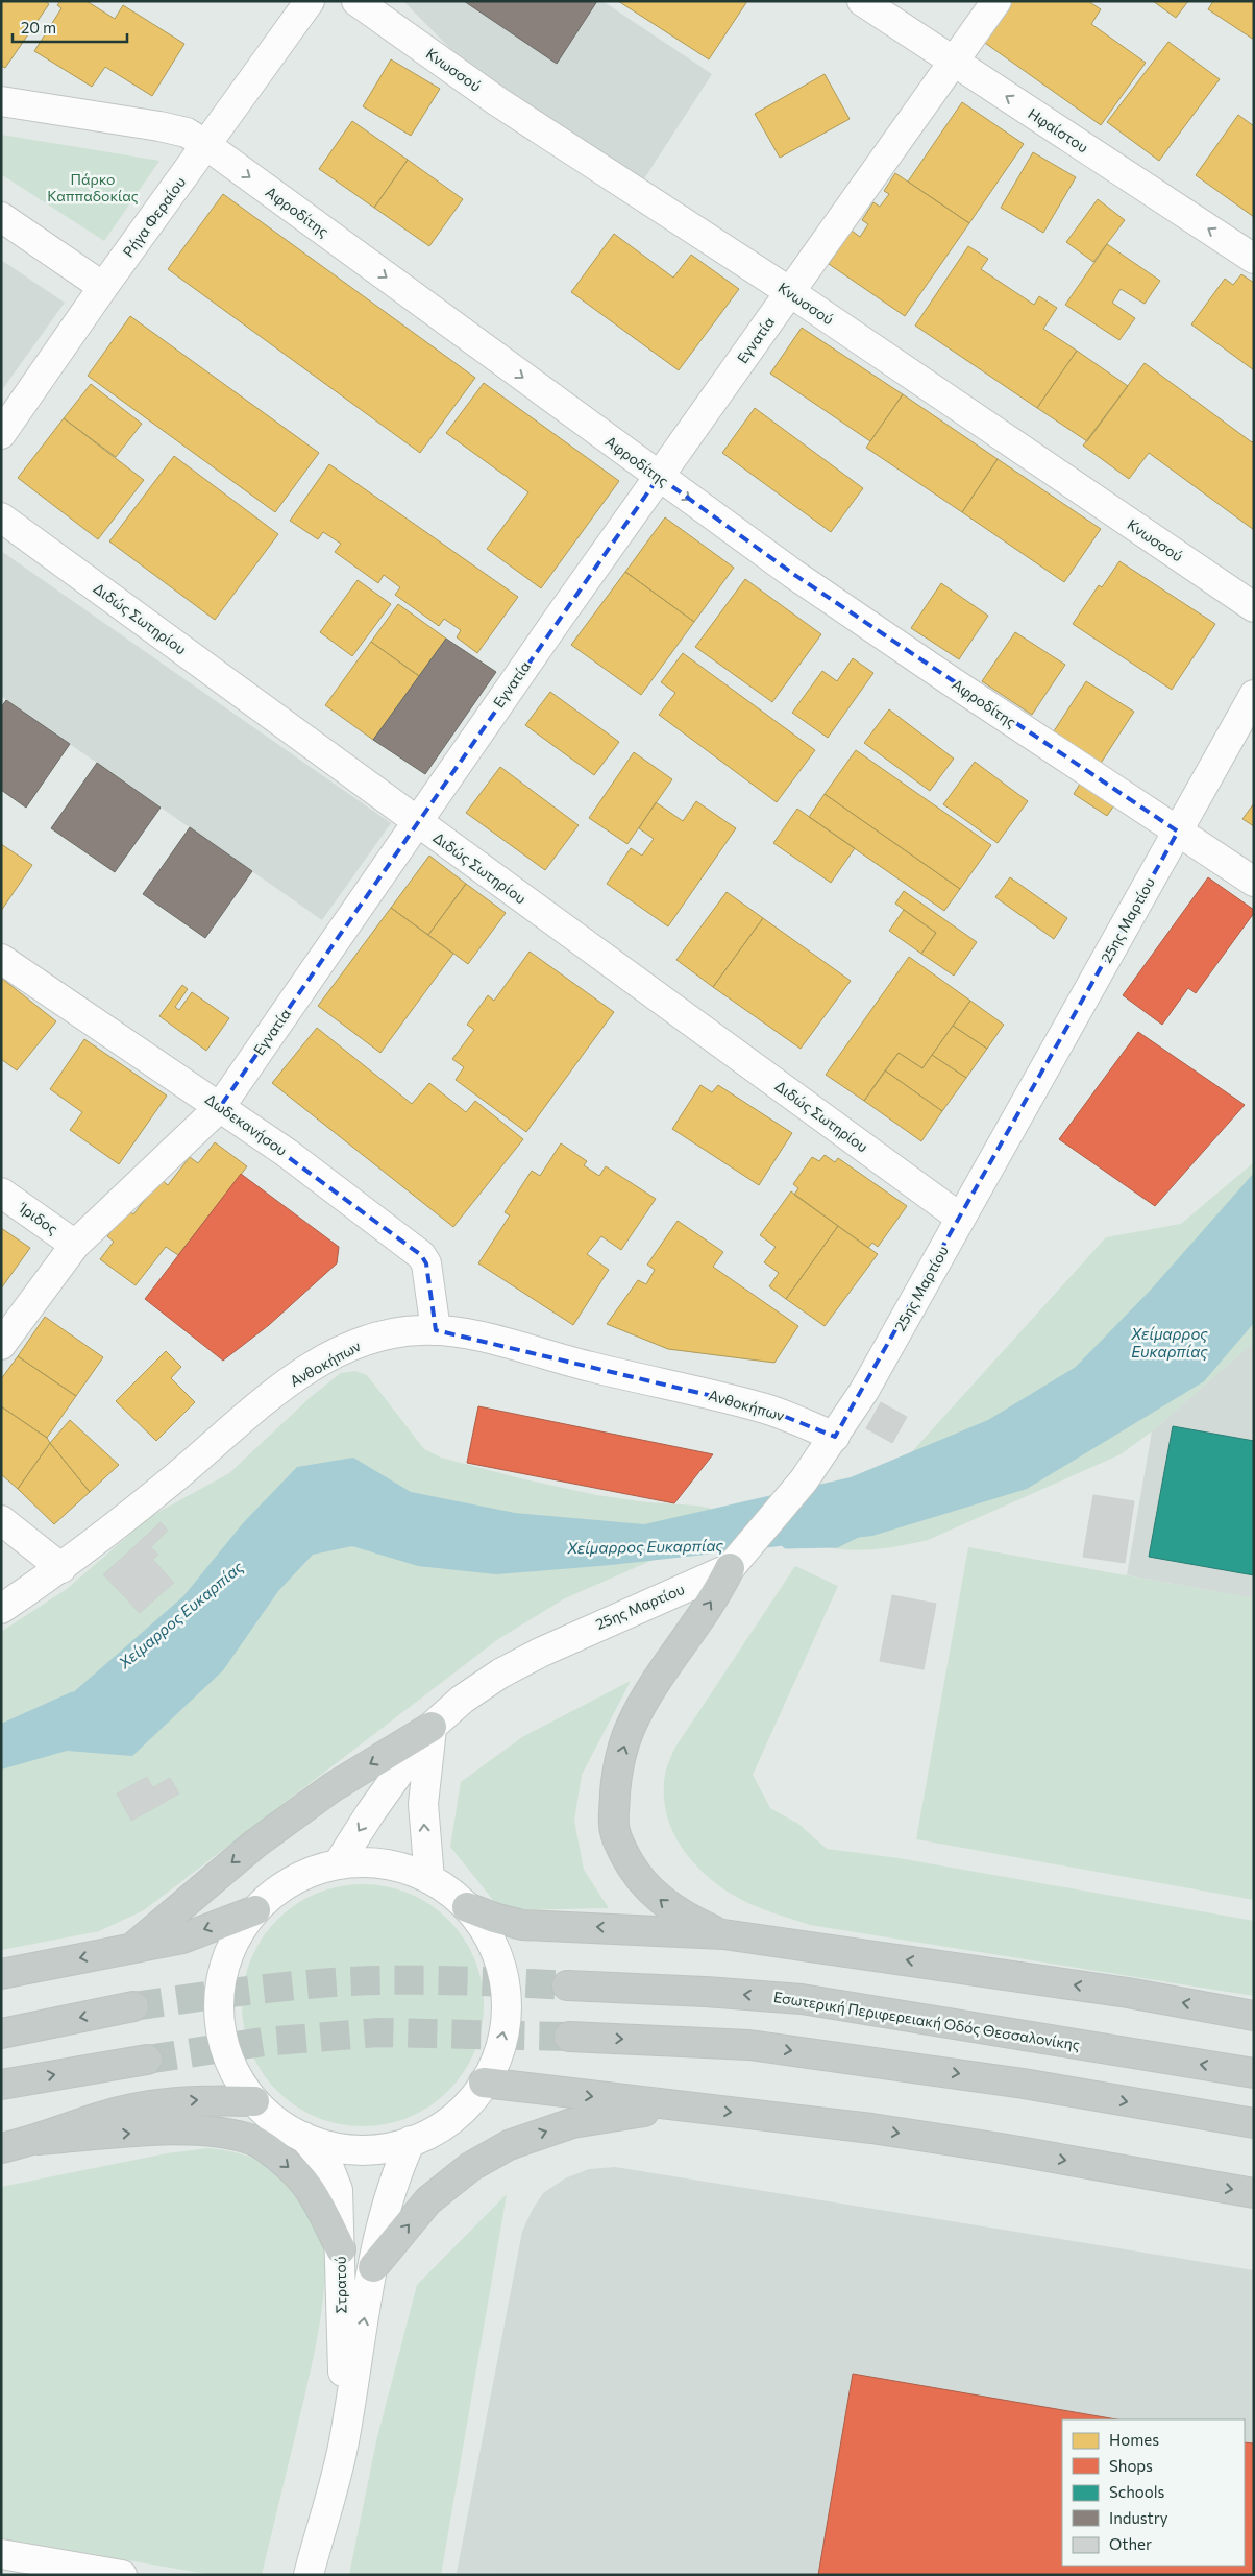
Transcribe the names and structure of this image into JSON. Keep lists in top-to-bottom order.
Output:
{
  "streets": {
    "highway": ["Εσωτερική Περιφερειακή Οδός Θεσσαλονίκης"],
    "street": [
      "Κνωσσού",
      "Ηφαίστου",
      "Αφροδίτης",
      "Ρήγα Φεραίου",
      "Εγνατία",
      "Διδώς Σωτηρίου",
      "25ης Μαρτίου",
      "Δωδεκανήσου",
      "Ίριδος",
      "Ανθοκήπων",
      "Στρατού"
    ]
  },
  "crossings": [
    ["Κνωσσού", "Εγνατία"],
    ["Ηφαίστου", "Εγνατία"],
    ["Αφροδίτης", "Ρήγα Φεραίου"],
    ["Αφροδίτης", "Εγνατία"],
    ["Αφροδίτης", "25ης Μαρτίου"],
    ["Εγνατία", "Διδώς Σωτηρίου"],
    ["Εγνατία", "Δωδεκανήσου"],
    ["Εγνατία", "Ίριδος"],
    ["Διδώς Σωτηρίου", "25ης Μαρτίου"],
    ["25ης Μαρτίου", "Ανθοκήπων"],
    ["Δωδεκανήσου", "Ανθοκήπων"]
  ],
  "one_way": ["Ηφαίστου", "Αφροδίτης"],
  "water": ["Χείμαρρος Ευκαρπίας"],
  "parks": ["Πάρκο Καππαδοκίας"],
  "legend": [
    "Homes",
    "Shops",
    "Schools",
    "Industry",
    "Other"
  ],
  "scale_bar": "20 m"
}
